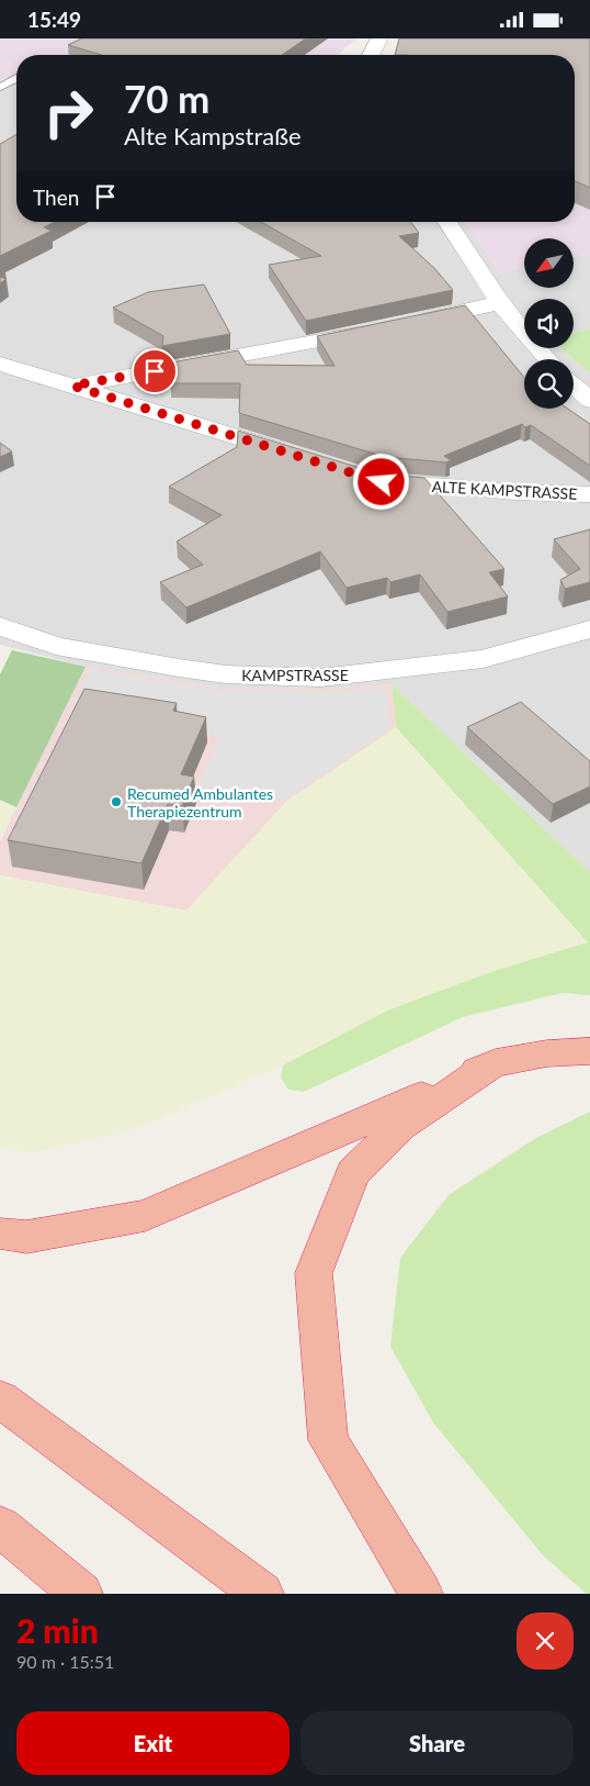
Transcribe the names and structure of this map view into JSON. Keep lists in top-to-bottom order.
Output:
{
  "streets": {
    "street": ["ALTE KAMPSTRASSE", "KAMPSTRASSE"]
  },
  "places": ["Recumed Ambulantes Therapiezentrum"],
  "north": "bottom left",
  "page": {
    "status": "15:49",
    "turn": ["70 m", "Alte Kampstraße"],
    "then": "Then",
    "heading": ["2 min", "90 m · 15:51"],
    "buttons": ["Exit", "Share"]
  }
}
